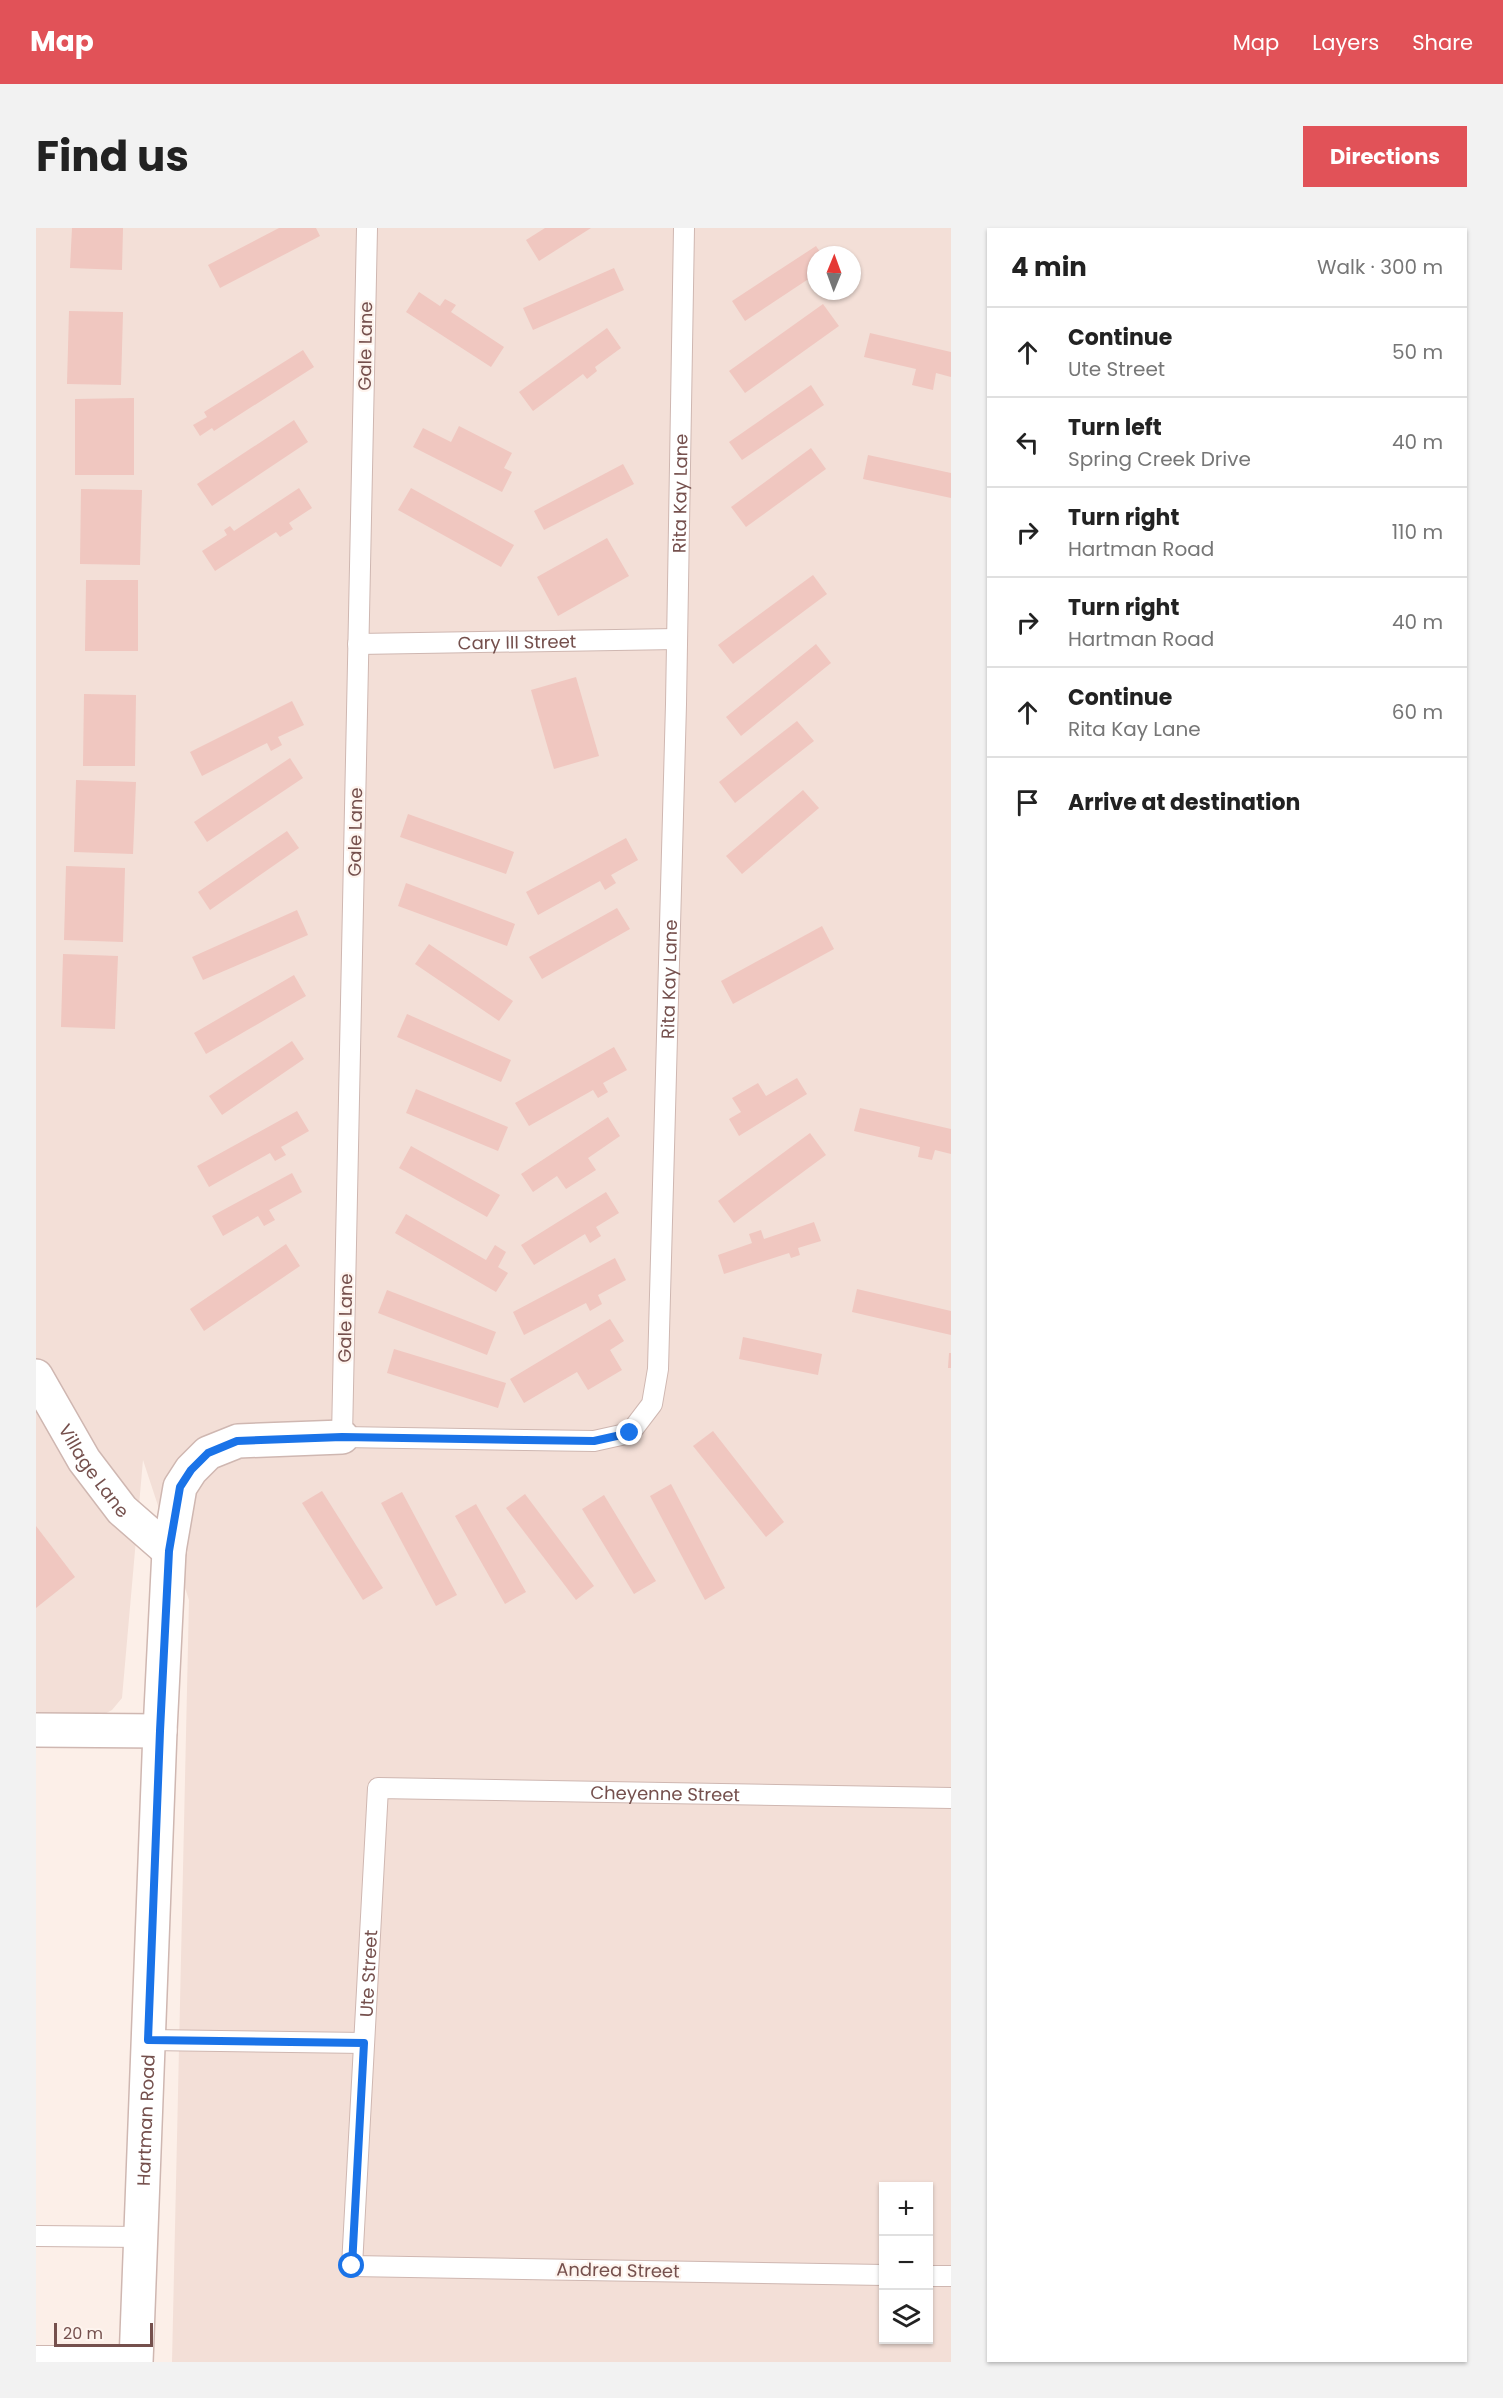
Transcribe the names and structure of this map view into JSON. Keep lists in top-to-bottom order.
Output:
{
  "streets": {
    "street": ["Village Lane", "Hartman Road"],
    "lane": [
      "Gale Lane",
      "Rita Kay Lane",
      "Cary III Street",
      "Cheyenne Street",
      "Ute Street",
      "Andrea Street"
    ]
  },
  "crossings": [
    ["Gale Lane", "Rita Kay Lane"],
    ["Gale Lane", "Cary III Street"],
    ["Gale Lane", "Hartman Road"],
    ["Rita Kay Lane", "Cary III Street"],
    ["Rita Kay Lane", "Hartman Road"],
    ["Village Lane", "Hartman Road"],
    ["Cheyenne Street", "Ute Street"],
    ["Ute Street", "Andrea Street"]
  ],
  "scale_bar": "20 m",
  "north": "top",
  "page": {
    "header": "Map",
    "nav": ["Map", "Layers", "Share"],
    "title": "Find us",
    "buttons": "Directions",
    "heading": ["4 min", "Walk · 300 m"],
    "list": [
      ["Continue", "Ute Street", "50 m"],
      ["Turn left", "Spring Creek Drive", "40 m"],
      ["Turn right", "Hartman Road", "110 m"],
      ["Turn right", "Hartman Road", "40 m"],
      ["Continue", "Rita Kay Lane", "60 m"],
      "Arrive at destination"
    ],
    "map_buttons": ["+", "−"],
    "scale": "20 m"
  }
}
